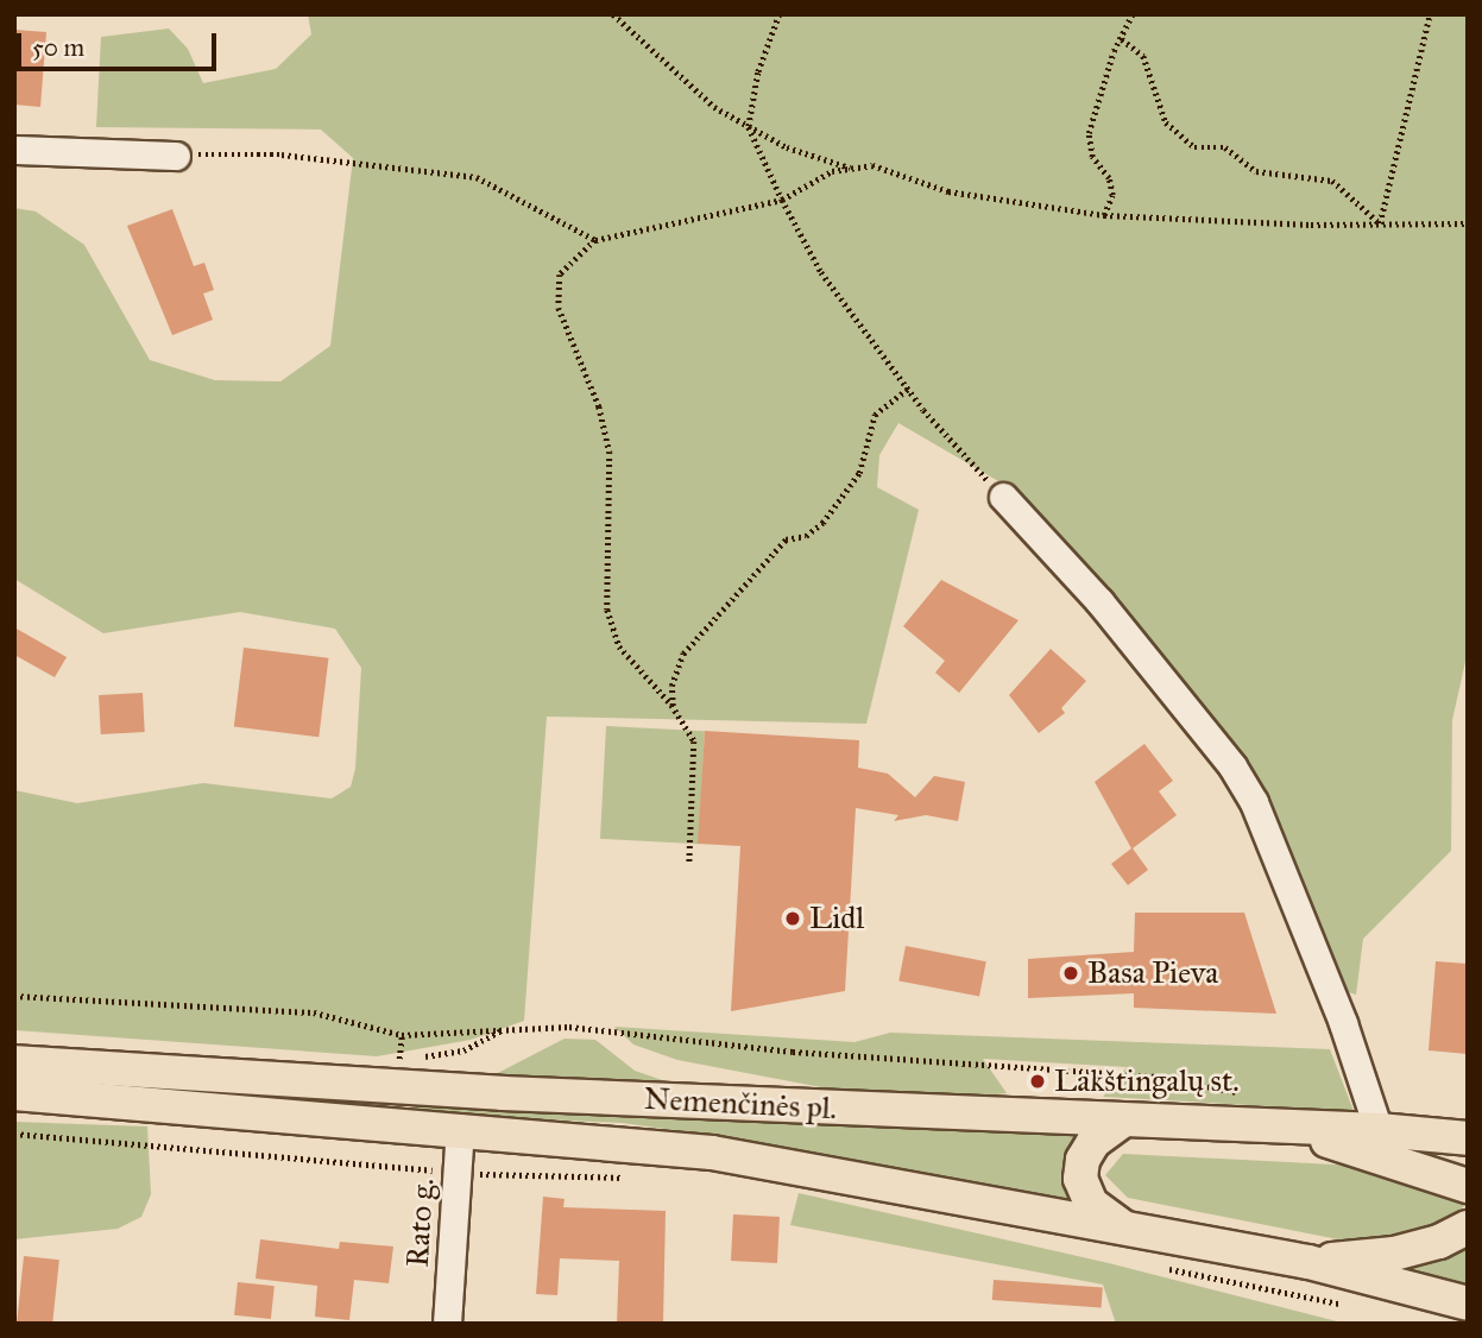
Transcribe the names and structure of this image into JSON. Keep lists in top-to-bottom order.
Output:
{
  "streets": {
    "main road": ["Nemenčinės pl."],
    "street": ["Rato g."]
  },
  "crossings": [
    ["Nemenčinės pl.", "Rato g."]
  ],
  "places": ["Lidl", "Basa Pieva", "Lakštingalų st."],
  "scale_bar": "50 m"
}
